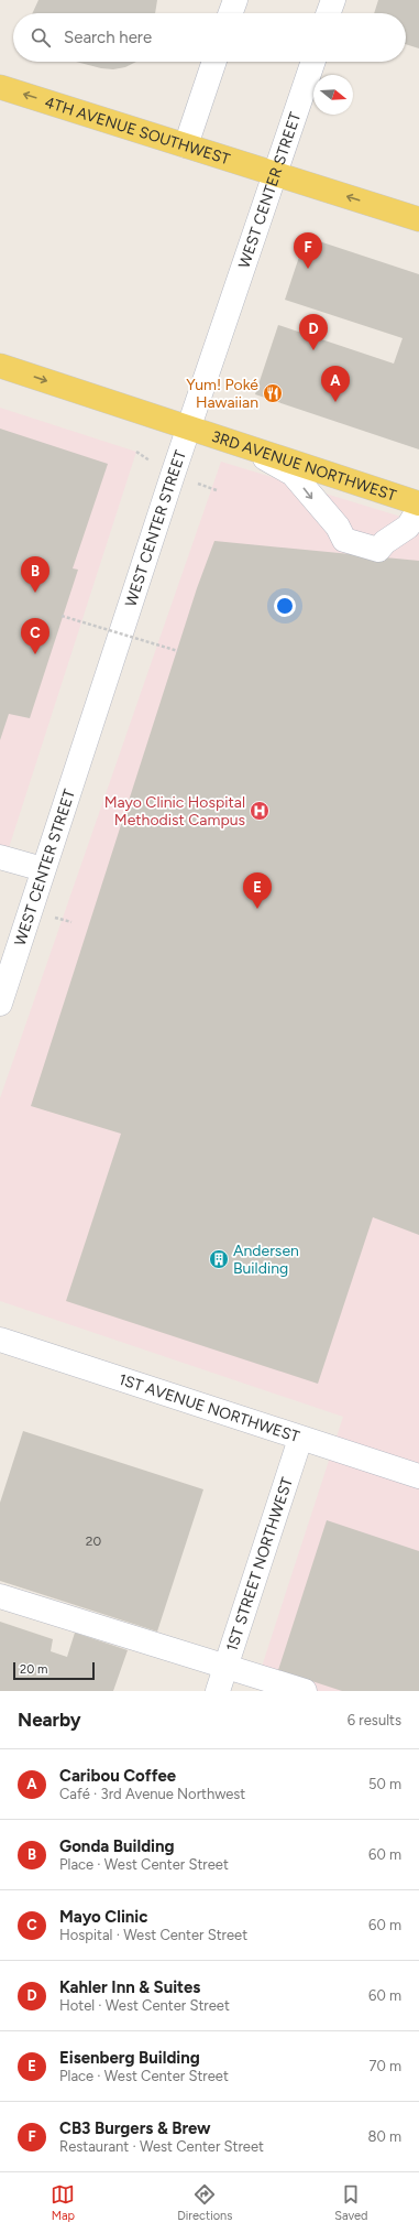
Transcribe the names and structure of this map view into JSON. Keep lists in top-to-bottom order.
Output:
{
  "streets": {
    "main road": ["4TH AVENUE SOUTHWEST", "3RD AVENUE NORTHWEST"],
    "street": ["WEST CENTER STREET", "1ST AVENUE NORTHWEST", "1ST STREET NORTHWEST"]
  },
  "crossings": [
    ["4TH AVENUE SOUTHWEST", "WEST CENTER STREET"],
    ["WEST CENTER STREET", "3RD AVENUE NORTHWEST"],
    ["1ST AVENUE NORTHWEST", "1ST STREET NORTHWEST"]
  ],
  "one_way": ["4TH AVENUE SOUTHWEST", "3RD AVENUE NORTHWEST"],
  "places": {
    "restaurant": ["Yum! Poké Hawaiian"],
    "hospital": ["Mayo Clinic Hospital Methodist Campus"],
    "building": ["Andersen Building"]
  },
  "house_numbers": ["20"],
  "scale_bar": "20 m",
  "north": "right",
  "page": {
    "search": "Search here",
    "pins": [
      "F",
      "D",
      "A",
      "B",
      "C",
      "E"
    ],
    "scale": "20 m",
    "heading": ["Nearby", "6 results"],
    "list": [
      {
        "mark": "A",
        "name": "Caribou Coffee",
        "note": "Café · 3rd Avenue Northwest",
        "value": "50 m"
      },
      {
        "mark": "B",
        "name": "Gonda Building",
        "note": "Place · West Center Street",
        "value": "60 m"
      },
      {
        "mark": "C",
        "name": "Mayo Clinic",
        "note": "Hospital · West Center Street",
        "value": "60 m"
      },
      {
        "mark": "D",
        "name": "Kahler Inn & Suites",
        "note": "Hotel · West Center Street",
        "value": "60 m"
      },
      {
        "mark": "E",
        "name": "Eisenberg Building",
        "note": "Place · West Center Street",
        "value": "70 m"
      },
      {
        "mark": "F",
        "name": "CB3 Burgers & Brew",
        "note": "Restaurant · West Center Street",
        "value": "80 m"
      }
    ],
    "nav": ["Map", "Directions", "Saved"]
  }
}
